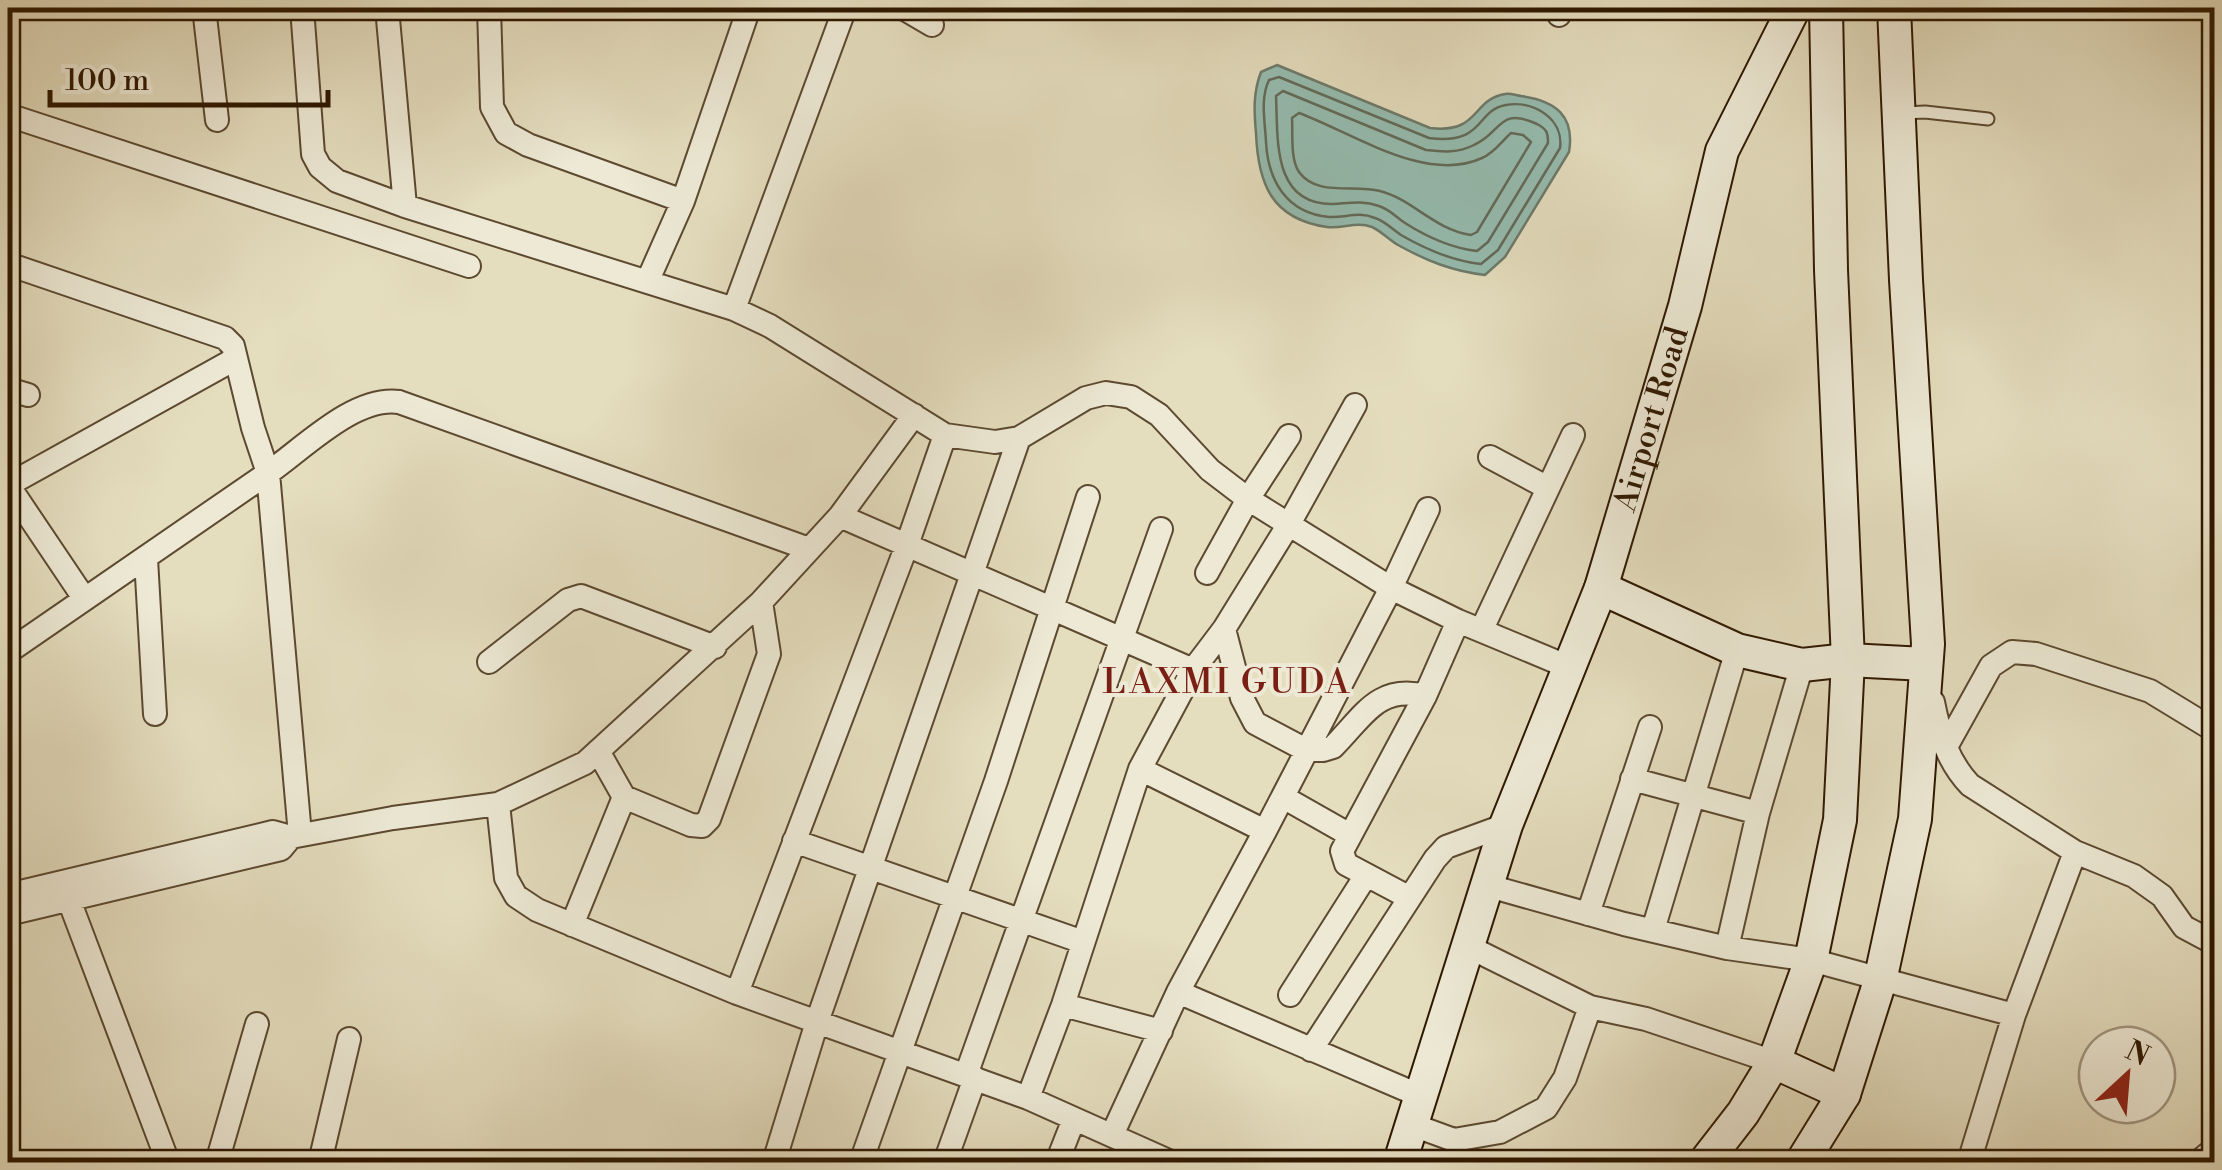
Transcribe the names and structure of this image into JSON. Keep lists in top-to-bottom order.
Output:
{
  "streets": {
    "main road": ["Airport Road"]
  },
  "districts": ["LAXMI GUDA"],
  "scale_bar": "100 m",
  "north": "top right"
}
